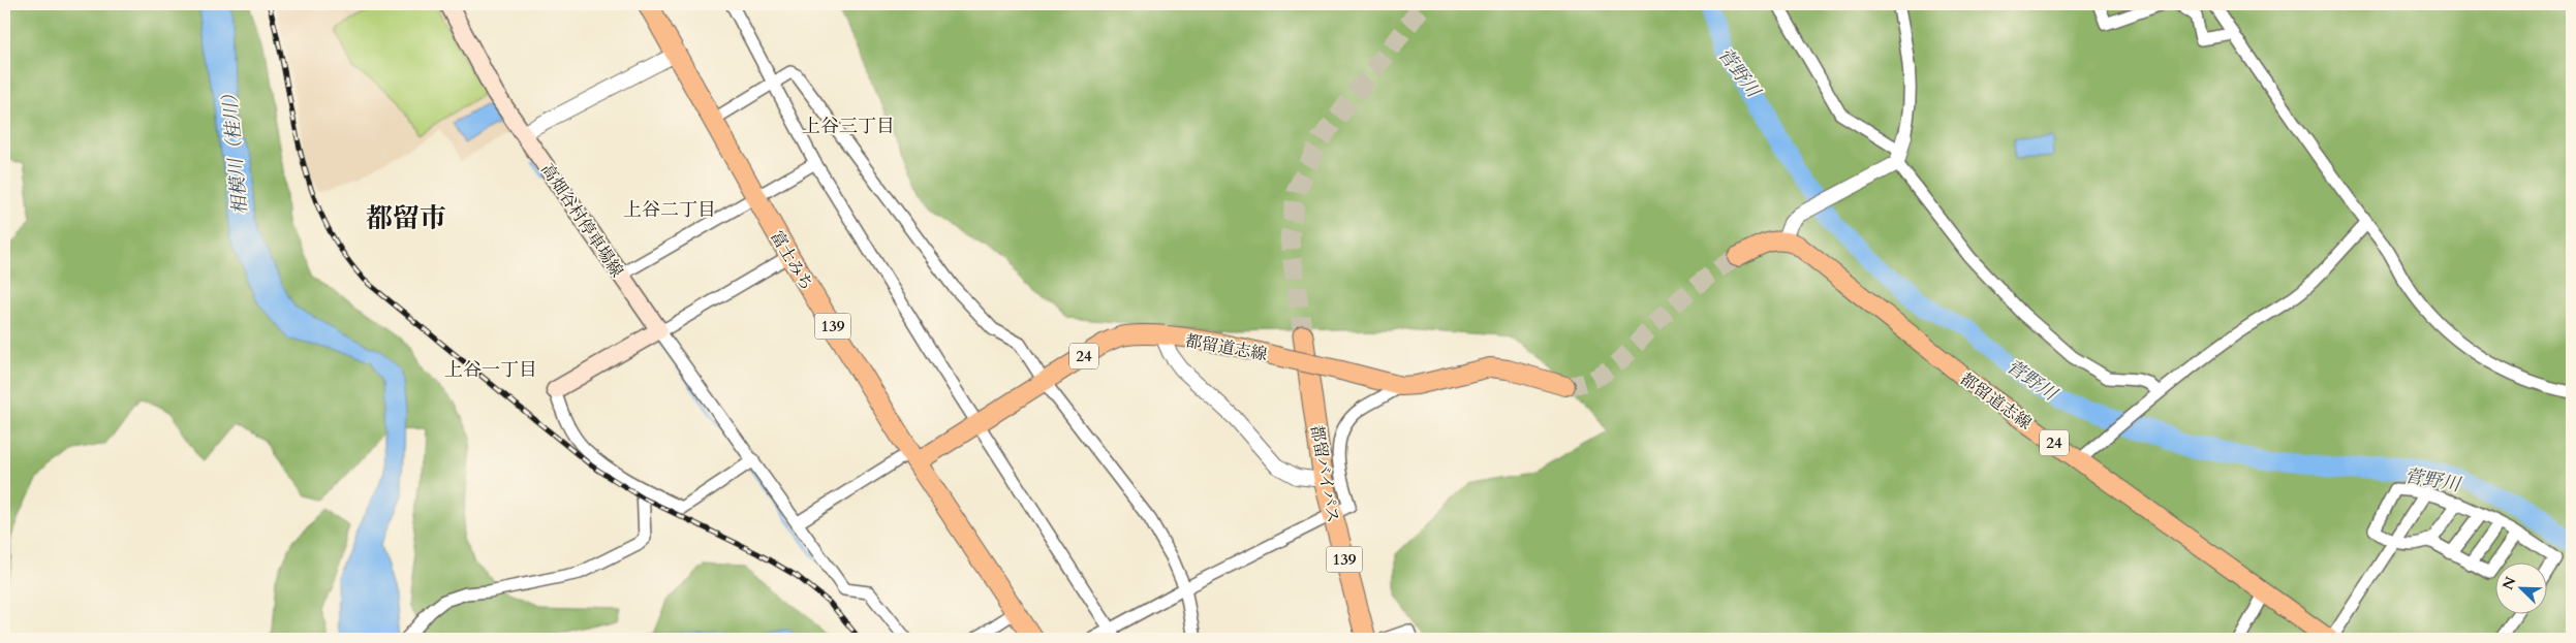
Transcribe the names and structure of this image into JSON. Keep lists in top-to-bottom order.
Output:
{
  "streets": {
    "highway": ["富士みち", "139", "都留バイパス"],
    "main road": ["高畑谷村停車場線", "都留道志線", "24"]
  },
  "crossings": [
    ["富士みち", "都留道志線"]
  ],
  "districts": [
    "上谷三丁目",
    "上谷二丁目",
    "都留市",
    "上谷一丁目"
  ],
  "water": ["菅野川", "相模川（桂川）"],
  "north": "top left"
}
